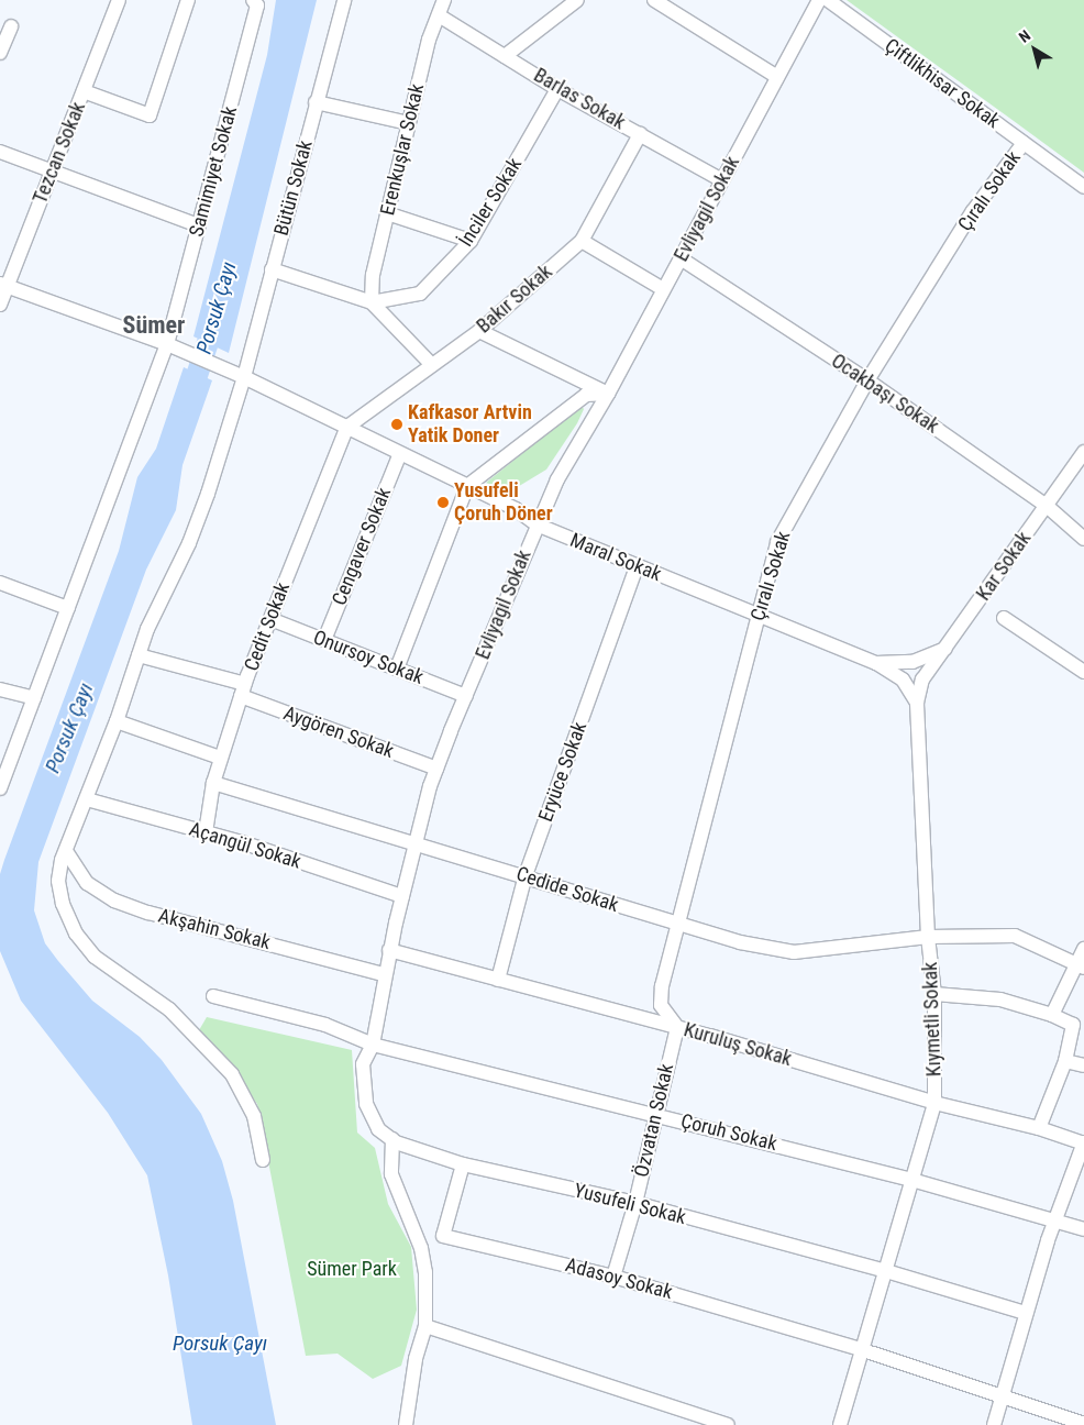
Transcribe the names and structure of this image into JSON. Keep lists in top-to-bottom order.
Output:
{
  "streets": {
    "street": [
      "Çiftlikhisar Sokak",
      "Barlas Sokak",
      "Erenkuşlar Sokak",
      "Tezcan Sokak",
      "Samimiyet Sokak",
      "Bütün Sokak",
      "Çıralı Sokak",
      "İnciler Sokak",
      "Evliyagil Sokak",
      "Bakır Sokak",
      "Ocakbaşı Sokak",
      "Cengaver Sokak",
      "Maral Sokak",
      "Kar Sokak",
      "Cedit Sokak",
      "Onursoy Sokak",
      "Aygören Sokak",
      "Eryüce Sokak",
      "Açangül Sokak",
      "Cedide Sokak",
      "Akşahin Sokak",
      "Kıymetli Sokak",
      "Kuruluş Sokak",
      "Özvatan Sokak",
      "Çoruh Sokak",
      "Yusufeli Sokak",
      "Adasoy Sokak"
    ]
  },
  "crossings": [
    ["Çiftlikhisar Sokak", "Çıralı Sokak"],
    ["Barlas Sokak", "Erenkuşlar Sokak"],
    ["Barlas Sokak", "İnciler Sokak"],
    ["Barlas Sokak", "Evliyagil Sokak"],
    ["Barlas Sokak", "Bakır Sokak"],
    ["Erenkuşlar Sokak", "İnciler Sokak"],
    ["Tezcan Sokak", "Maral Sokak"],
    ["Samimiyet Sokak", "Maral Sokak"],
    ["Bütün Sokak", "Maral Sokak"],
    ["Bütün Sokak", "Aygören Sokak"],
    ["Bütün Sokak", "Açangül Sokak"],
    ["Bütün Sokak", "Akşahin Sokak"],
    ["Çıralı Sokak", "Ocakbaşı Sokak"],
    ["Çıralı Sokak", "Maral Sokak"],
    ["Çıralı Sokak", "Cedide Sokak"],
    ["Çıralı Sokak", "Kuruluş Sokak"],
    ["Çıralı Sokak", "Özvatan Sokak"],
    ["Evliyagil Sokak", "Ocakbaşı Sokak"],
    ["Evliyagil Sokak", "Maral Sokak"],
    ["Evliyagil Sokak", "Onursoy Sokak"],
    ["Evliyagil Sokak", "Aygören Sokak"],
    ["Evliyagil Sokak", "Açangül Sokak"],
    ["Evliyagil Sokak", "Cedide Sokak"],
    ["Evliyagil Sokak", "Akşahin Sokak"],
    ["Evliyagil Sokak", "Kuruluş Sokak"],
    ["Evliyagil Sokak", "Çoruh Sokak"],
    ["Evliyagil Sokak", "Yusufeli Sokak"],
    ["Bakır Sokak", "Maral Sokak"],
    ["Bakır Sokak", "Cedit Sokak"],
    ["Ocakbaşı Sokak", "Kar Sokak"],
    ["Cengaver Sokak", "Maral Sokak"],
    ["Cengaver Sokak", "Onursoy Sokak"],
    ["Maral Sokak", "Cedit Sokak"],
    ["Maral Sokak", "Eryüce Sokak"],
    ["Maral Sokak", "Kıymetli Sokak"],
    ["Kar Sokak", "Kıymetli Sokak"],
    ["Cedit Sokak", "Onursoy Sokak"],
    ["Cedit Sokak", "Aygören Sokak"],
    ["Cedit Sokak", "Açangül Sokak"],
    ["Cedit Sokak", "Cedide Sokak"],
    ["Eryüce Sokak", "Cedide Sokak"],
    ["Eryüce Sokak", "Kuruluş Sokak"],
    ["Cedide Sokak", "Kıymetli Sokak"],
    ["Kıymetli Sokak", "Kuruluş Sokak"],
    ["Kıymetli Sokak", "Çoruh Sokak"],
    ["Kıymetli Sokak", "Yusufeli Sokak"],
    ["Kıymetli Sokak", "Adasoy Sokak"],
    ["Kuruluş Sokak", "Özvatan Sokak"],
    ["Özvatan Sokak", "Çoruh Sokak"],
    ["Özvatan Sokak", "Yusufeli Sokak"],
    ["Özvatan Sokak", "Adasoy Sokak"],
    ["Yusufeli Sokak", "Adasoy Sokak"]
  ],
  "districts": ["Sümer"],
  "water": ["Porsuk Çayı"],
  "parks": ["Sümer Park"],
  "places": ["Kafkasor Artvin Yatik Doner", "Yusufeli Çoruh Döner"],
  "north": "top left"
}
